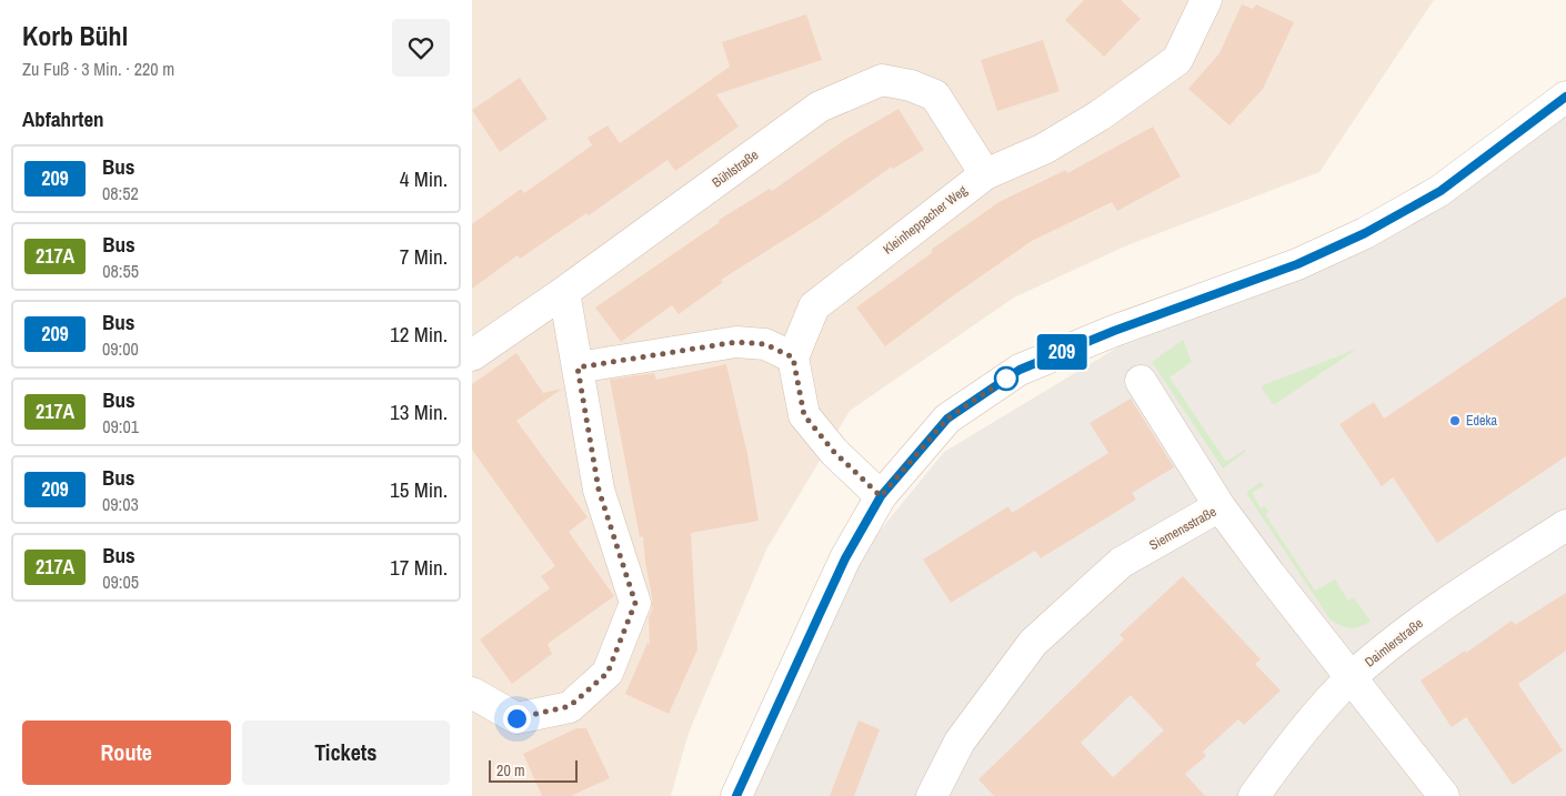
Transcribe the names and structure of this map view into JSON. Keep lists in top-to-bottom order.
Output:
{
  "streets": {
    "street": [
      "Bühlstraße",
      "Kleinheppacher Weg",
      "Siemensstraße",
      "Daimlerstraße"
    ]
  },
  "crossings": [
    ["Bühlstraße", "Kleinheppacher Weg"],
    ["Siemensstraße", "Daimlerstraße"]
  ],
  "places": ["Edeka"],
  "lines": ["bus line 209"],
  "scale_bar": "20 m",
  "page": {
    "heading": [
      ["Korb Bühl", "Zu Fuß · 3 Min. · 220 m"],
      "Abfahrten"
    ],
    "on_map": "209",
    "list": [
      {
        "mark": "209",
        "name": "Bus",
        "note": "08:52",
        "value": "4 Min."
      },
      {
        "mark": "217A",
        "name": "Bus",
        "note": "08:55",
        "value": "7 Min."
      },
      {
        "mark": "209",
        "name": "Bus",
        "note": "09:00",
        "value": "12 Min."
      },
      {
        "mark": "217A",
        "name": "Bus",
        "note": "09:01",
        "value": "13 Min."
      },
      {
        "mark": "209",
        "name": "Bus",
        "note": "09:03",
        "value": "15 Min."
      },
      {
        "mark": "217A",
        "name": "Bus",
        "note": "09:05",
        "value": "17 Min."
      }
    ],
    "buttons": ["Route", "Tickets"],
    "scale": "20 m"
  }
}
